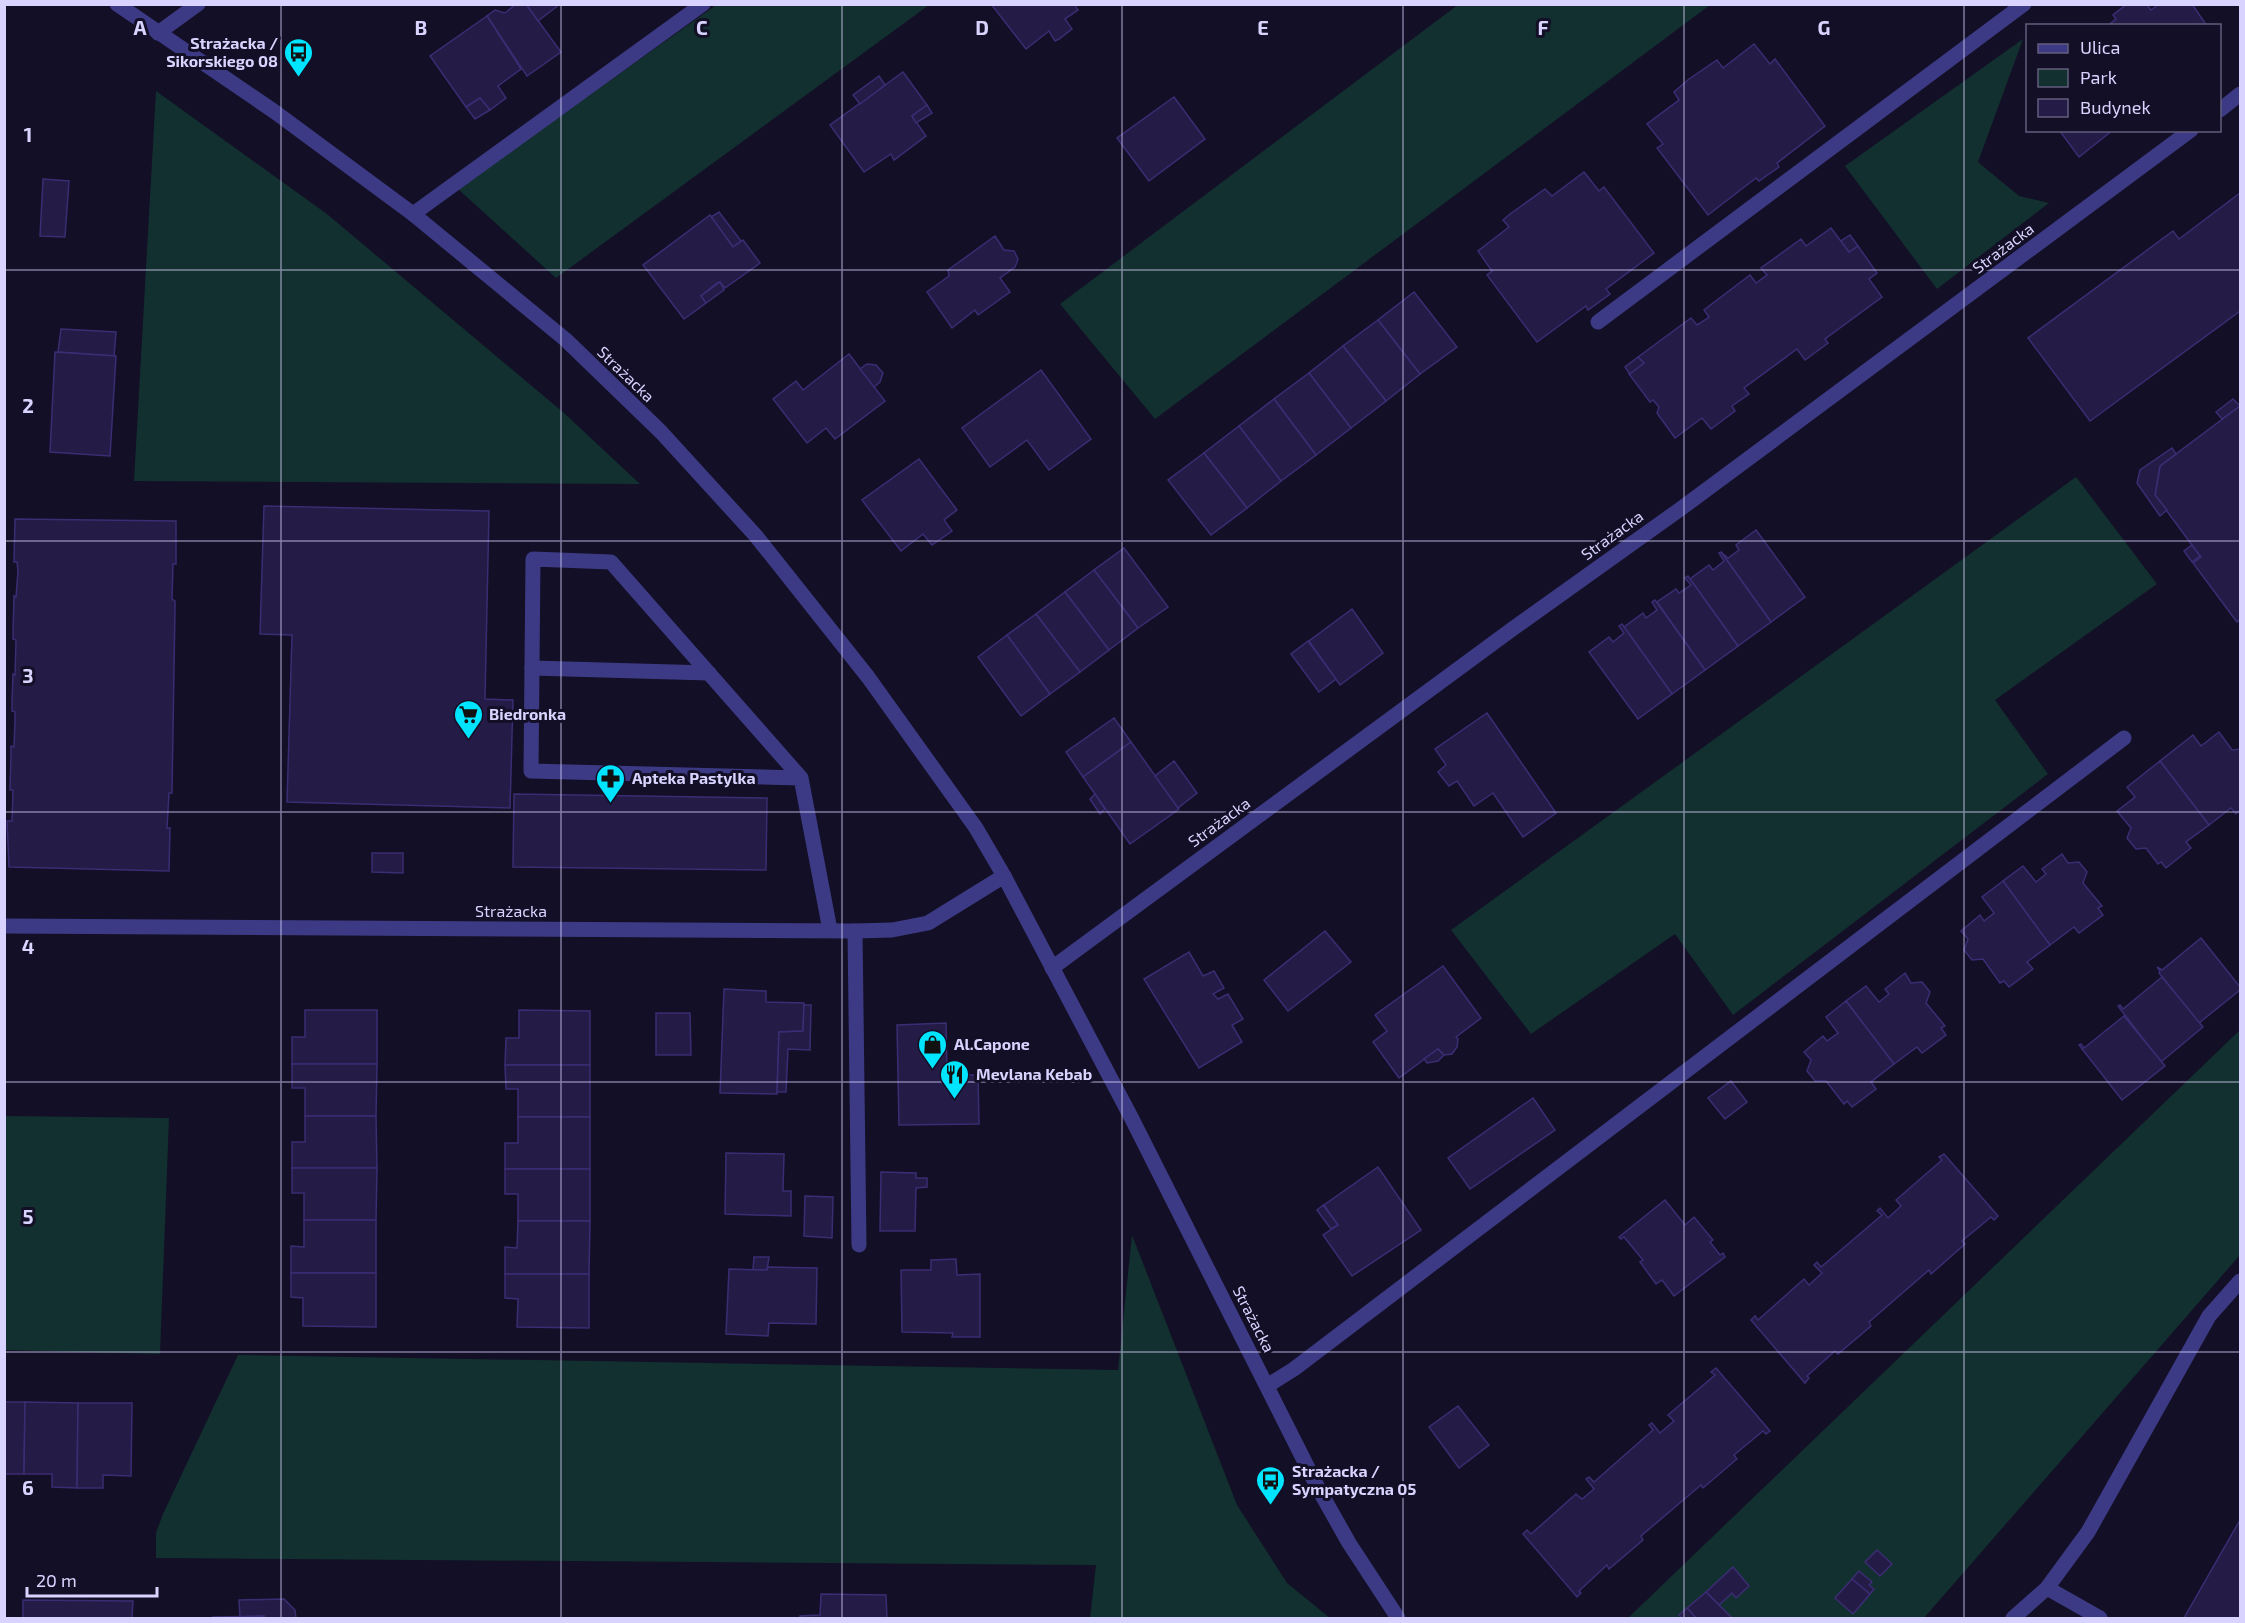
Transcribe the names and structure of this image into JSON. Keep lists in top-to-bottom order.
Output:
{
  "streets": {
    "street": ["Strażacka"]
  },
  "places": {
    "bus stop": ["Strażacka / Sikorskiego 08", "Strażacka / Sympatyczna 05"],
    "supermarket": ["Biedronka"],
    "pharmacy": ["Apteka Pastylka"],
    "shop": ["Al.Capone"],
    "restaurant": ["Mevlana Kebab"]
  },
  "legend": ["Ulica", "Park", "Budynek"],
  "scale_bar": "20 m",
  "grid": {
    "columns": [
      "A",
      "B",
      "C",
      "D",
      "E",
      "F",
      "G"
    ],
    "rows": [
      "1",
      "2",
      "3",
      "4",
      "5",
      "6"
    ]
  }
}
